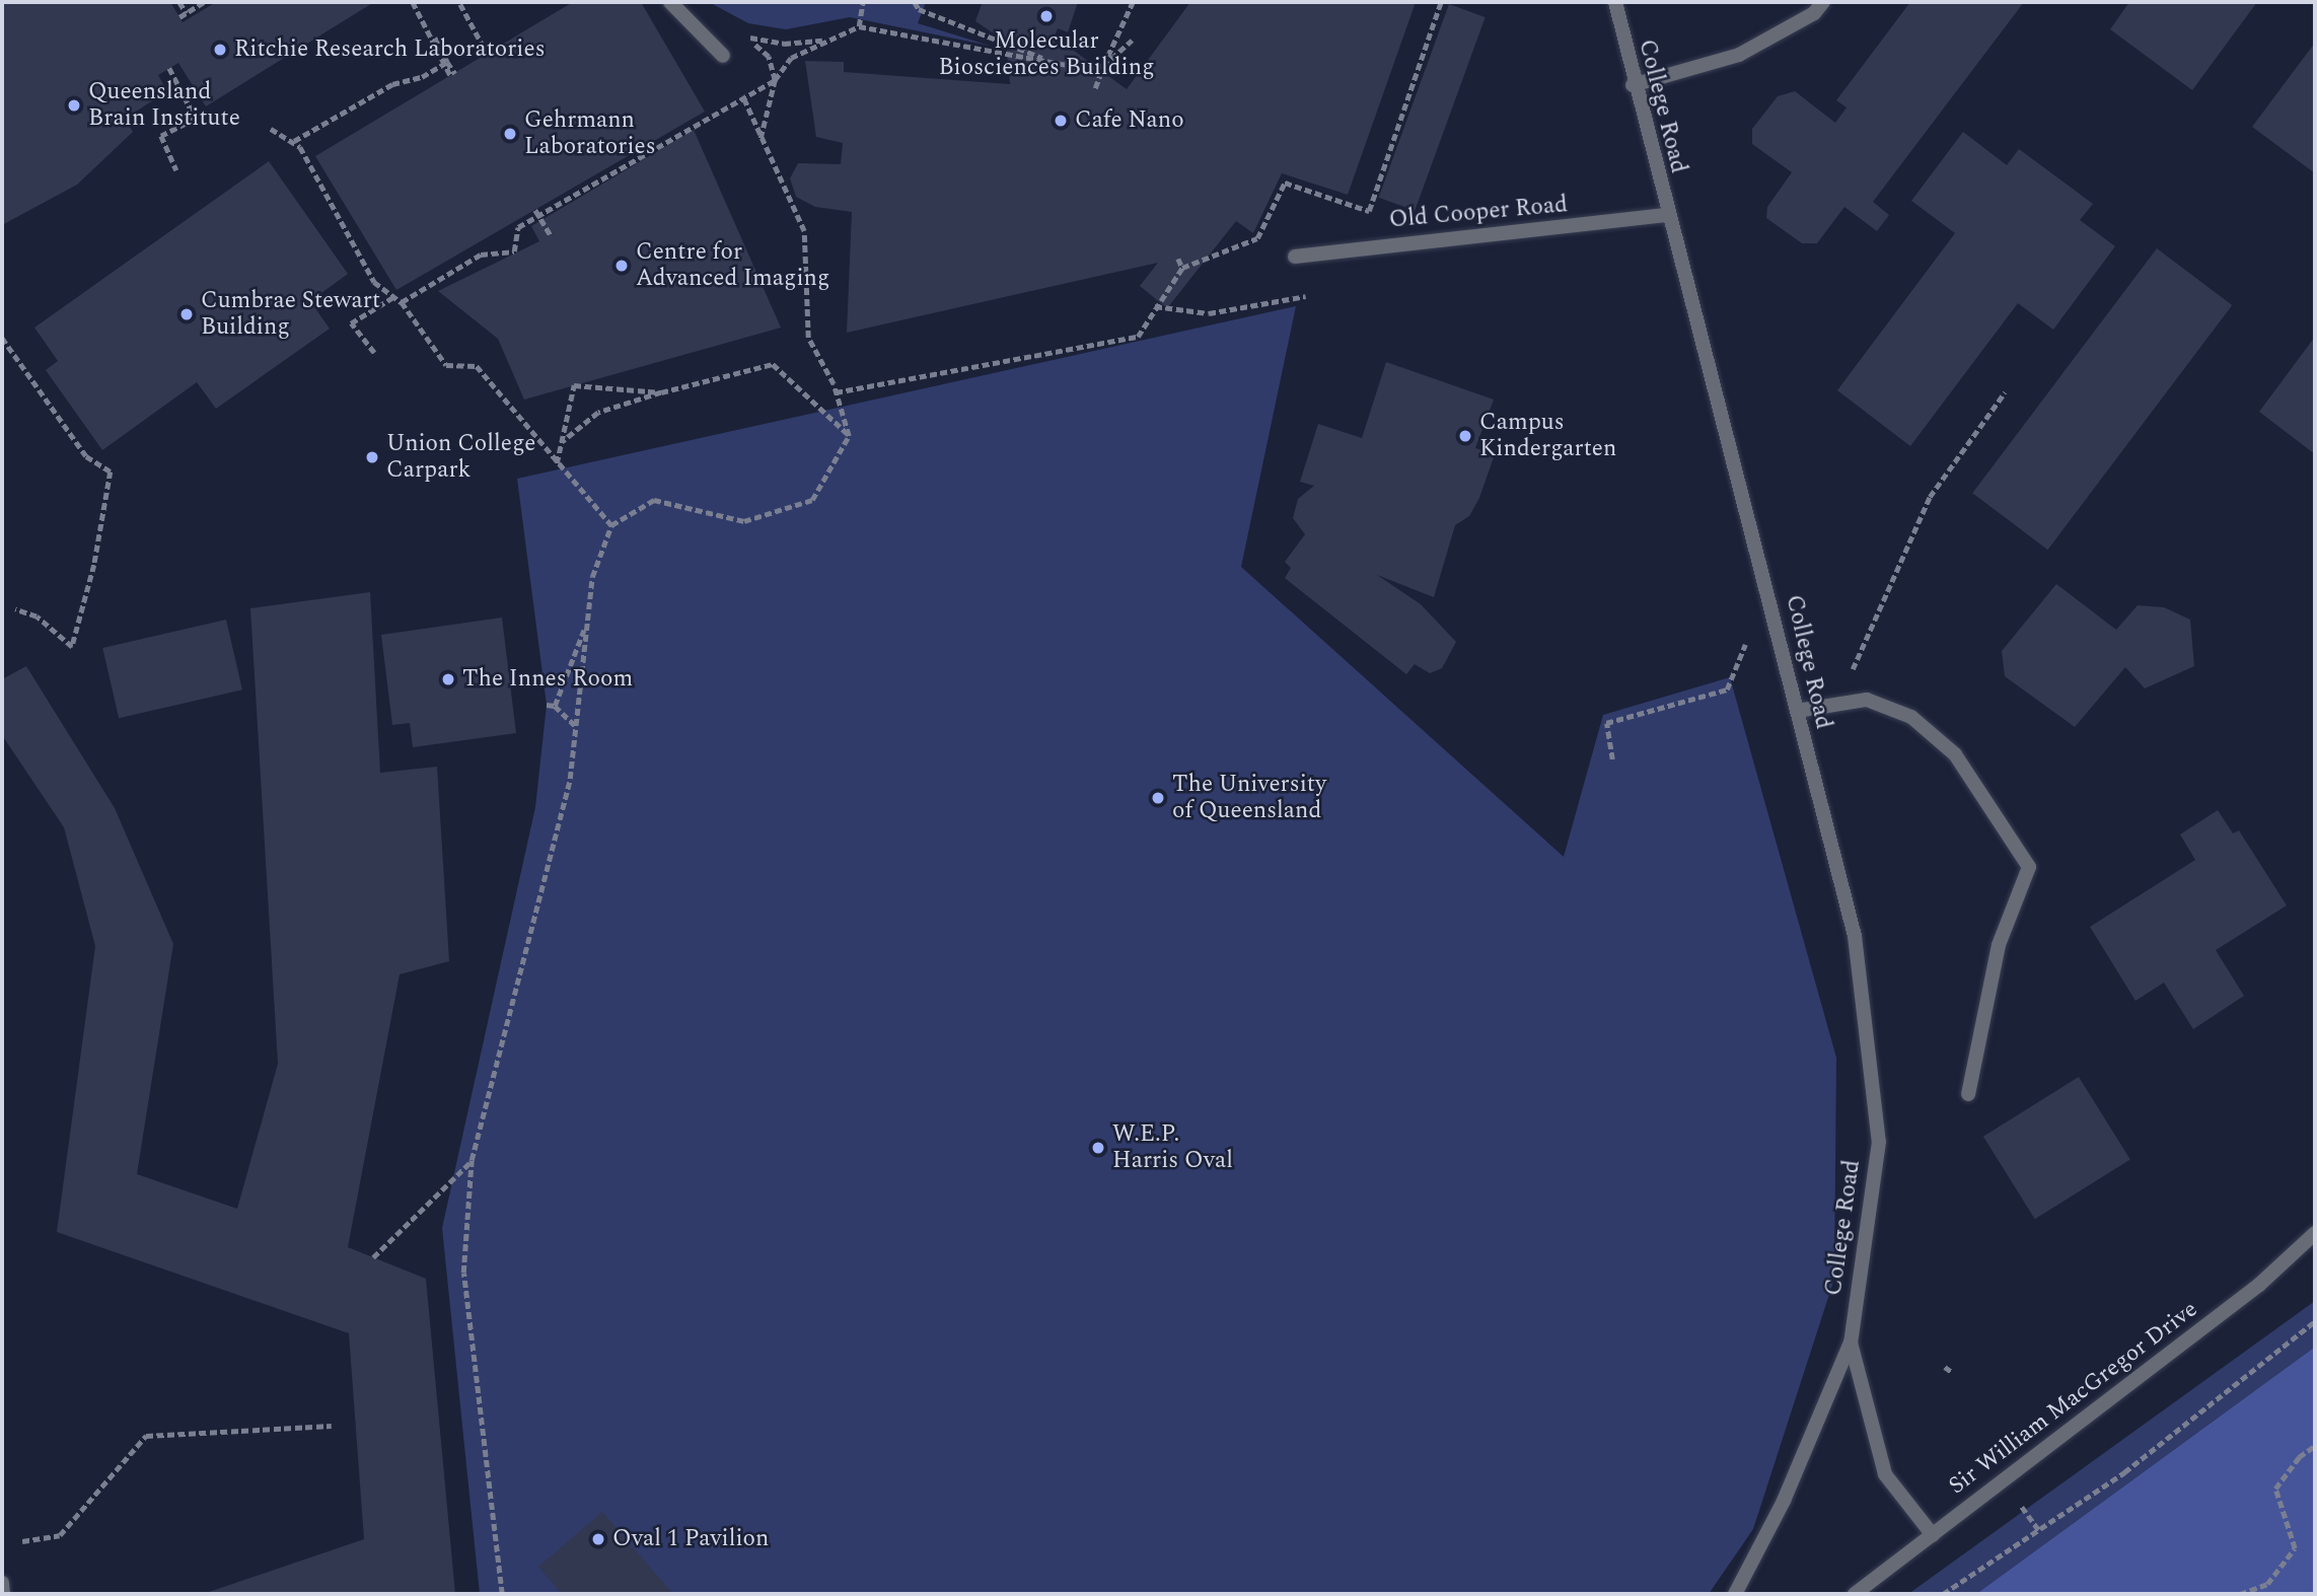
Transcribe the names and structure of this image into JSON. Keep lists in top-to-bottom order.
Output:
{
  "streets": {
    "street": ["College Road", "Old Cooper Road", "Sir William MacGregor Drive"]
  },
  "crossings": [
    ["College Road", "Old Cooper Road"],
    ["College Road", "Sir William MacGregor Drive"]
  ],
  "places": [
    "Molecular Biosciences Building",
    "Ritchie Research Laboratories",
    "Queensland Brain Institute",
    "Cafe Nano",
    "Gehrmann Laboratories",
    "Centre for Advanced Imaging",
    "Cumbrae Stewart Building",
    "Campus Kindergarten",
    "Union College Carpark",
    "The Innes Room",
    "The University of Queensland",
    "W.E.P. Harris Oval",
    "Oval 1 Pavilion"
  ]
}
